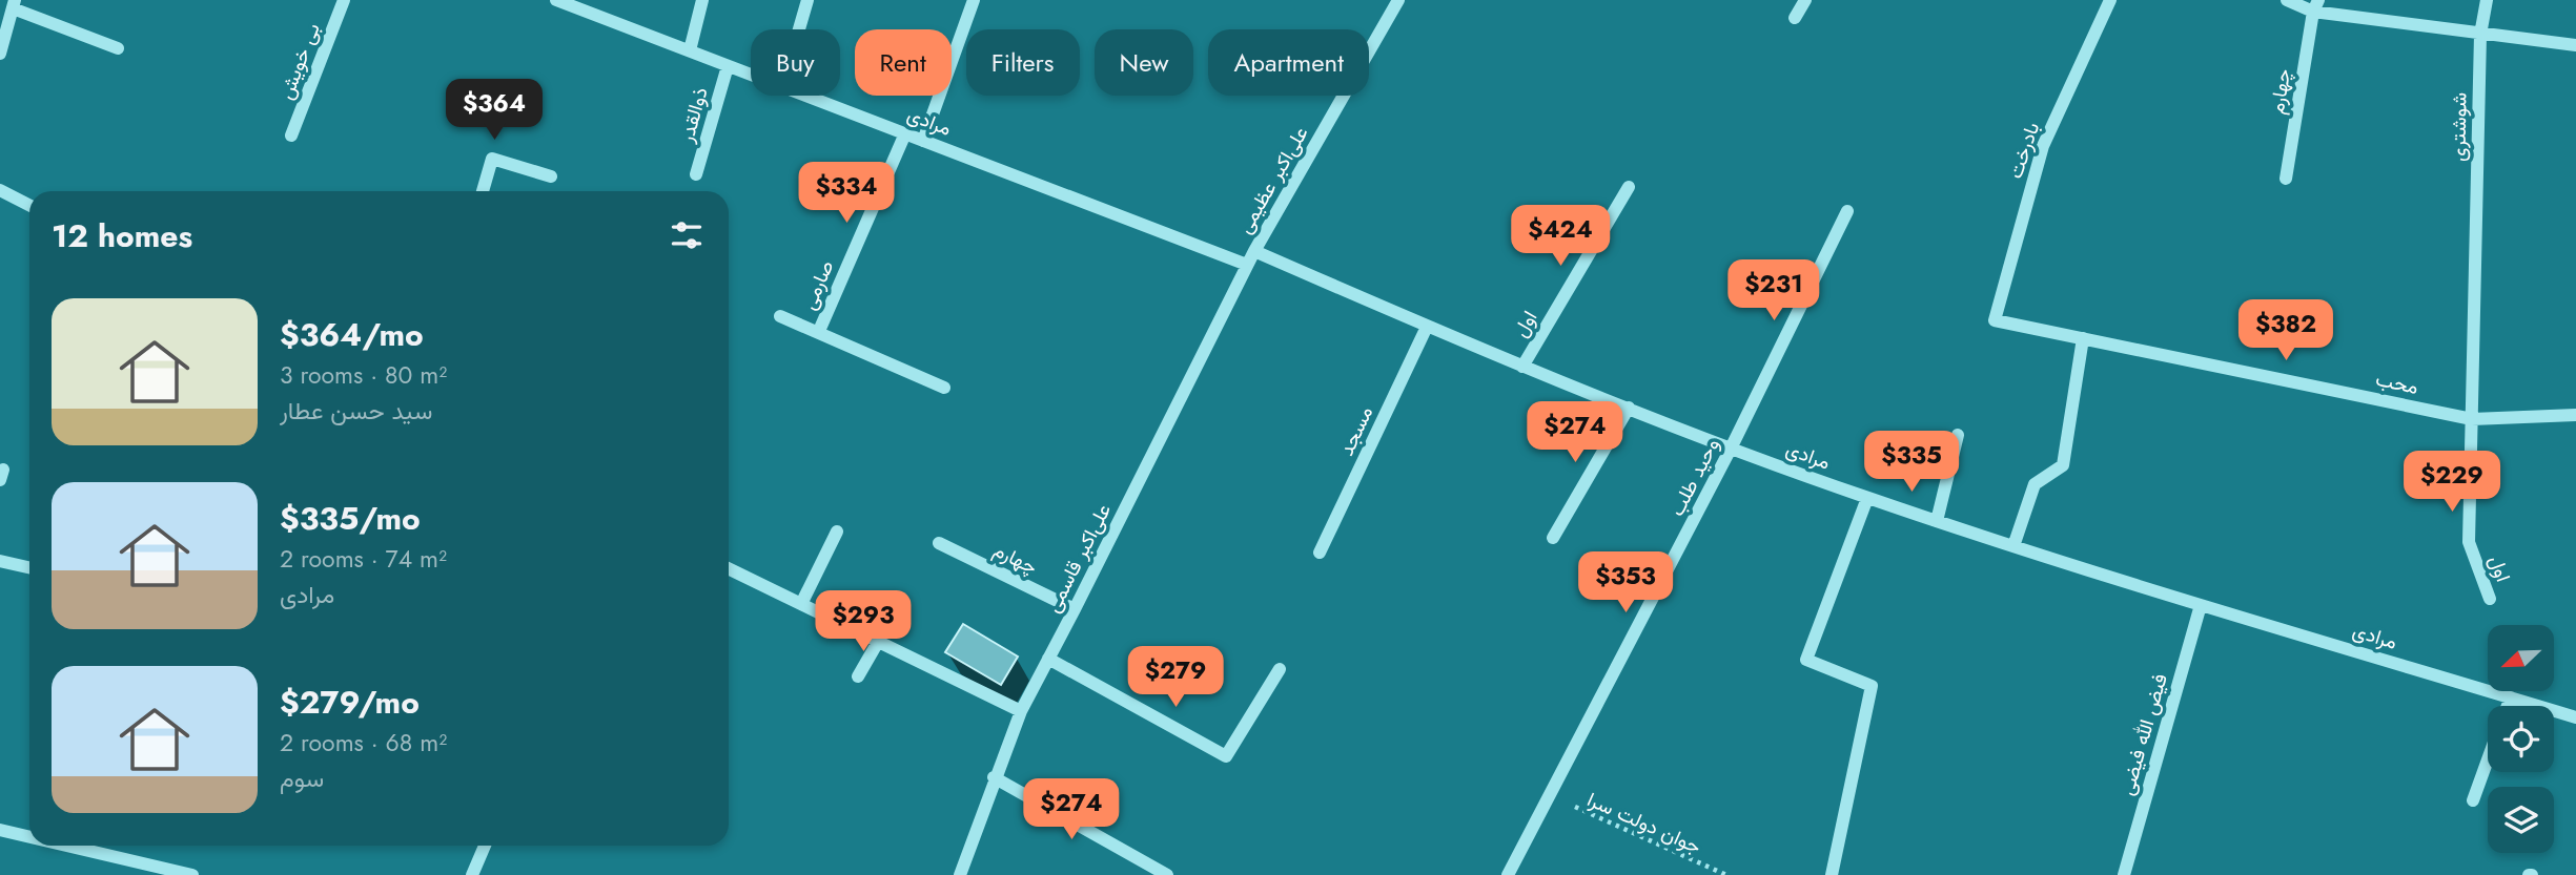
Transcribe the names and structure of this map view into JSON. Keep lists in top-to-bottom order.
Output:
{
  "streets": {
    "street": [
      "بی خویش",
      "چهارم",
      "ذوالقدر",
      "مرادی",
      "شوشتری",
      "بادرخت",
      "علی‌اکبر عظیمی",
      "صارمی",
      "اول",
      "محب",
      "مسجد",
      "وحید طلب",
      "علی‌اکبر قاسمی",
      "فیض الله فیضی"
    ],
    "path": ["جوان دولت سرا"]
  },
  "crossings": [
    ["چهارم", "علی‌اکبر قاسمی"],
    ["ذوالقدر", "مرادی"],
    ["مرادی", "علی‌اکبر عظیمی"],
    ["مرادی", "صارمی"],
    ["مرادی", "اول"],
    ["مرادی", "مسجد"],
    ["مرادی", "وحید طلب"],
    ["مرادی", "علی‌اکبر قاسمی"],
    ["مرادی", "فیض الله فیضی"],
    ["شوشتری", "اول"],
    ["شوشتری", "محب"],
    ["بادرخت", "محب"],
    ["علی‌اکبر عظیمی", "علی‌اکبر قاسمی"],
    ["اول", "محب"],
    ["وحید طلب", "جوان دولت سرا"]
  ],
  "north": "bottom left",
  "page": {
    "chip": [
      "Buy",
      "Rent",
      "Filters",
      "New",
      "Apartment"
    ],
    "price": [
      "$364",
      "$334",
      "$424",
      "$231",
      "$382",
      "$274",
      "$335",
      "$229",
      "$353",
      "$293",
      "$279",
      "$274"
    ],
    "heading": "12 homes",
    "list": [
      {
        "name": "$364/mo",
        "note": "3 rooms · 80 m² · سید حسن عطار"
      },
      {
        "name": "$335/mo",
        "note": "2 rooms · 74 m² · مرادی"
      },
      {
        "name": "$279/mo",
        "note": "2 rooms · 68 m² · سوم"
      }
    ]
  }
}
